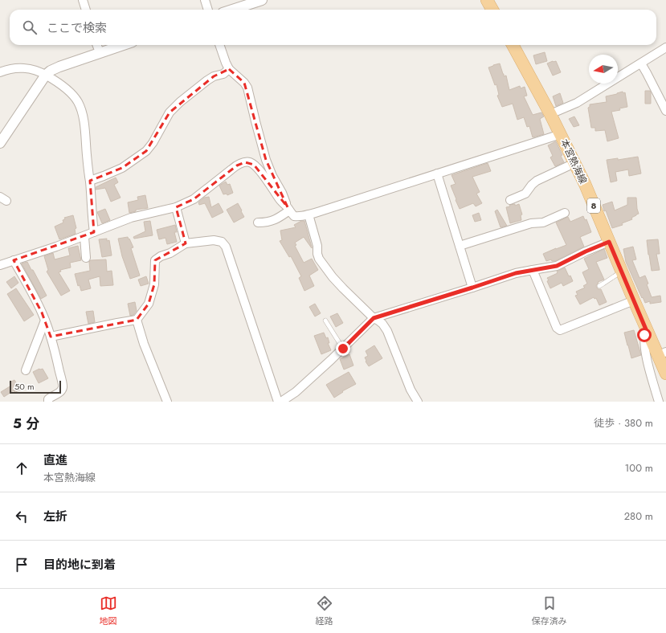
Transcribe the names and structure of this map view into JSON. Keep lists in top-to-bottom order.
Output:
{
  "streets": {
    "main road": ["本宮熱海線", "8"]
  },
  "scale_bar": "50 m",
  "north": "left",
  "page": {
    "search": "ここで検索",
    "scale": "50 m",
    "heading": ["5 分", "徒歩 · 380 m"],
    "list": [
      ["直進", "本宮熱海線", "100 m"],
      ["左折", "280 m"],
      "目的地に到着"
    ],
    "nav": ["地図", "経路", "保存済み"]
  }
}
